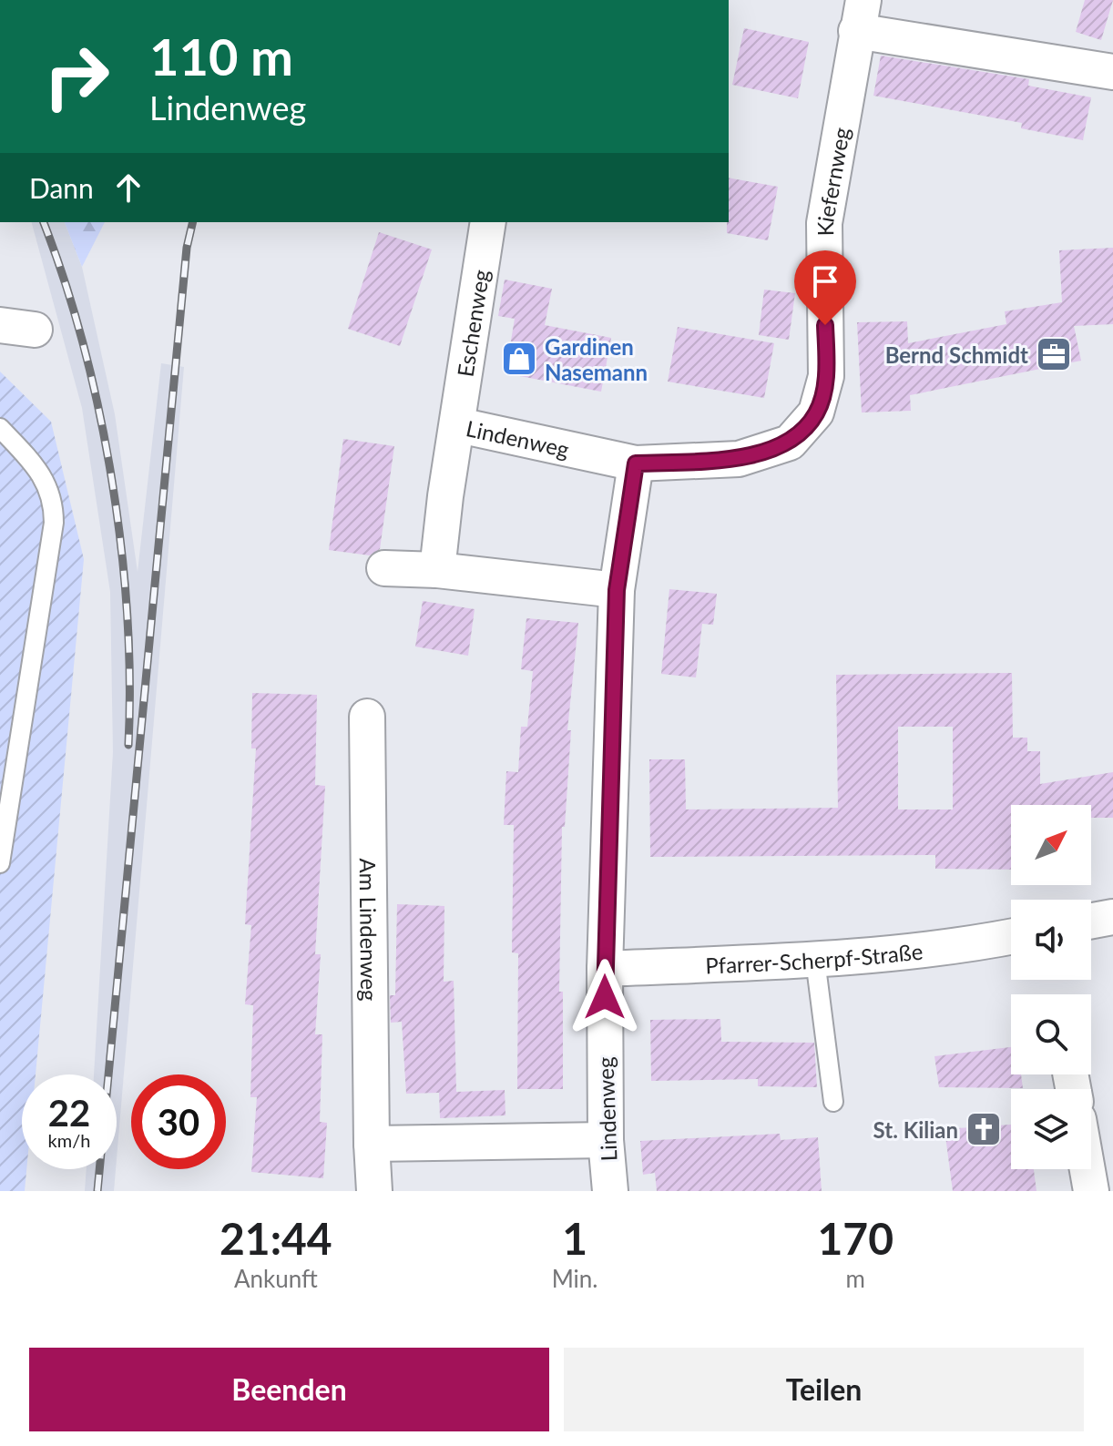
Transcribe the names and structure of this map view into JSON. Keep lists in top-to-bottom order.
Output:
{
  "streets": {
    "street": [
      "Kiefernweg",
      "Eschenweg",
      "Lindenweg",
      "Am Lindenweg",
      "Pfarrer-Scherpf-Straße"
    ]
  },
  "crossings": [
    ["Kiefernweg", "Lindenweg"],
    ["Eschenweg", "Lindenweg"],
    ["Lindenweg", "Pfarrer-Scherpf-Straße"]
  ],
  "places": {
    "office": ["Bernd Schmidt"],
    "shop": ["Gardinen Nasemann"],
    "church": ["St. Kilian"]
  },
  "north": "top right",
  "page": {
    "turn": ["110 m", "Lindenweg"],
    "then": "Dann",
    "speed": "22 km/h",
    "limit": "30",
    "eta": [
      "21:44",
      "Ankunft",
      "1",
      "Min.",
      "170",
      "m"
    ],
    "buttons": ["Beenden", "Teilen"]
  }
}
